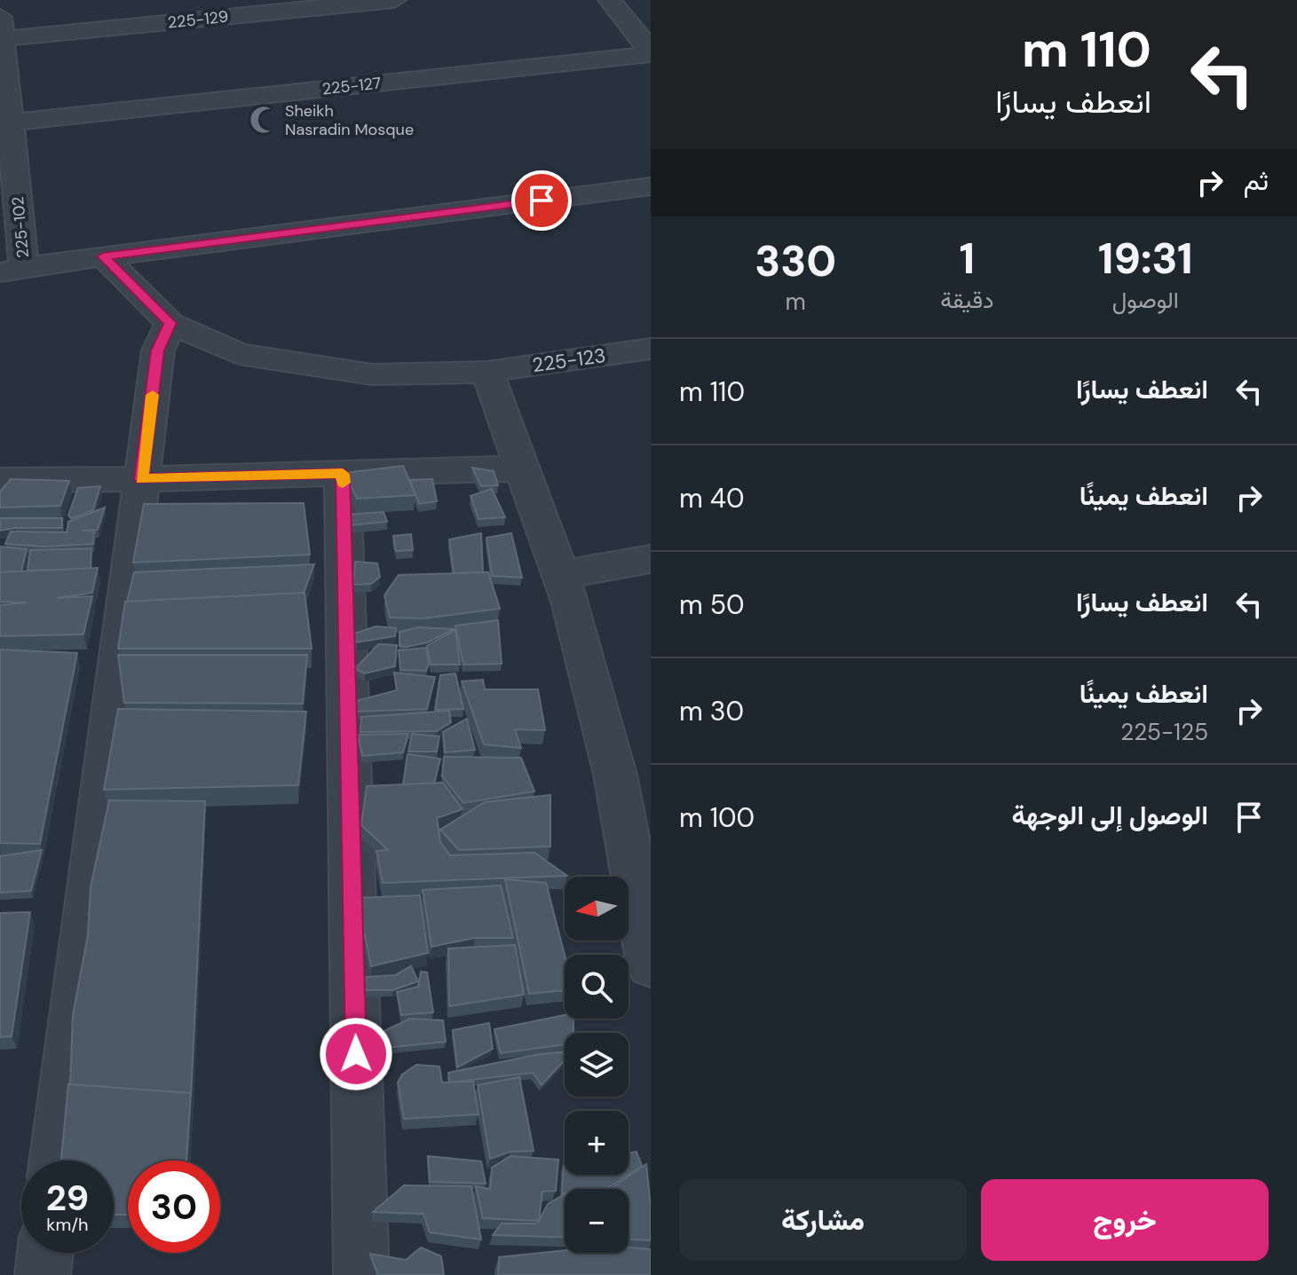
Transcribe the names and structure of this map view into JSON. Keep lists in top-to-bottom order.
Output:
{
  "streets": {
    "street": [
      "225-129",
      "225-127",
      "225-102",
      "225-123"
    ]
  },
  "crossings": [
    ["225-129", "225-102"],
    ["225-127", "225-102"]
  ],
  "places": {
    "mosque": ["Sheikh Nasradin Mosque"]
  },
  "north": "left",
  "page": {
    "turn": ["110 m", "انعطف يسارًا"],
    "then": "ثم",
    "eta": [
      "19:31",
      "الوصول",
      "1",
      "دقيقة",
      "330",
      "m"
    ],
    "list": [
      {
        "name": "انعطف يسارًا",
        "value": "110 m"
      },
      {
        "name": "انعطف يمينًا",
        "value": "40 m"
      },
      {
        "name": "انعطف يسارًا",
        "value": "50 m"
      },
      {
        "name": "انعطف يمينًا",
        "note": "225-125",
        "value": "30 m"
      },
      {
        "name": "الوصول إلى الوجهة",
        "value": "100 m"
      }
    ],
    "map_buttons": ["+", "−"],
    "speed": "29 km/h",
    "limit": "30",
    "buttons": ["خروج", "مشاركة"]
  }
}
